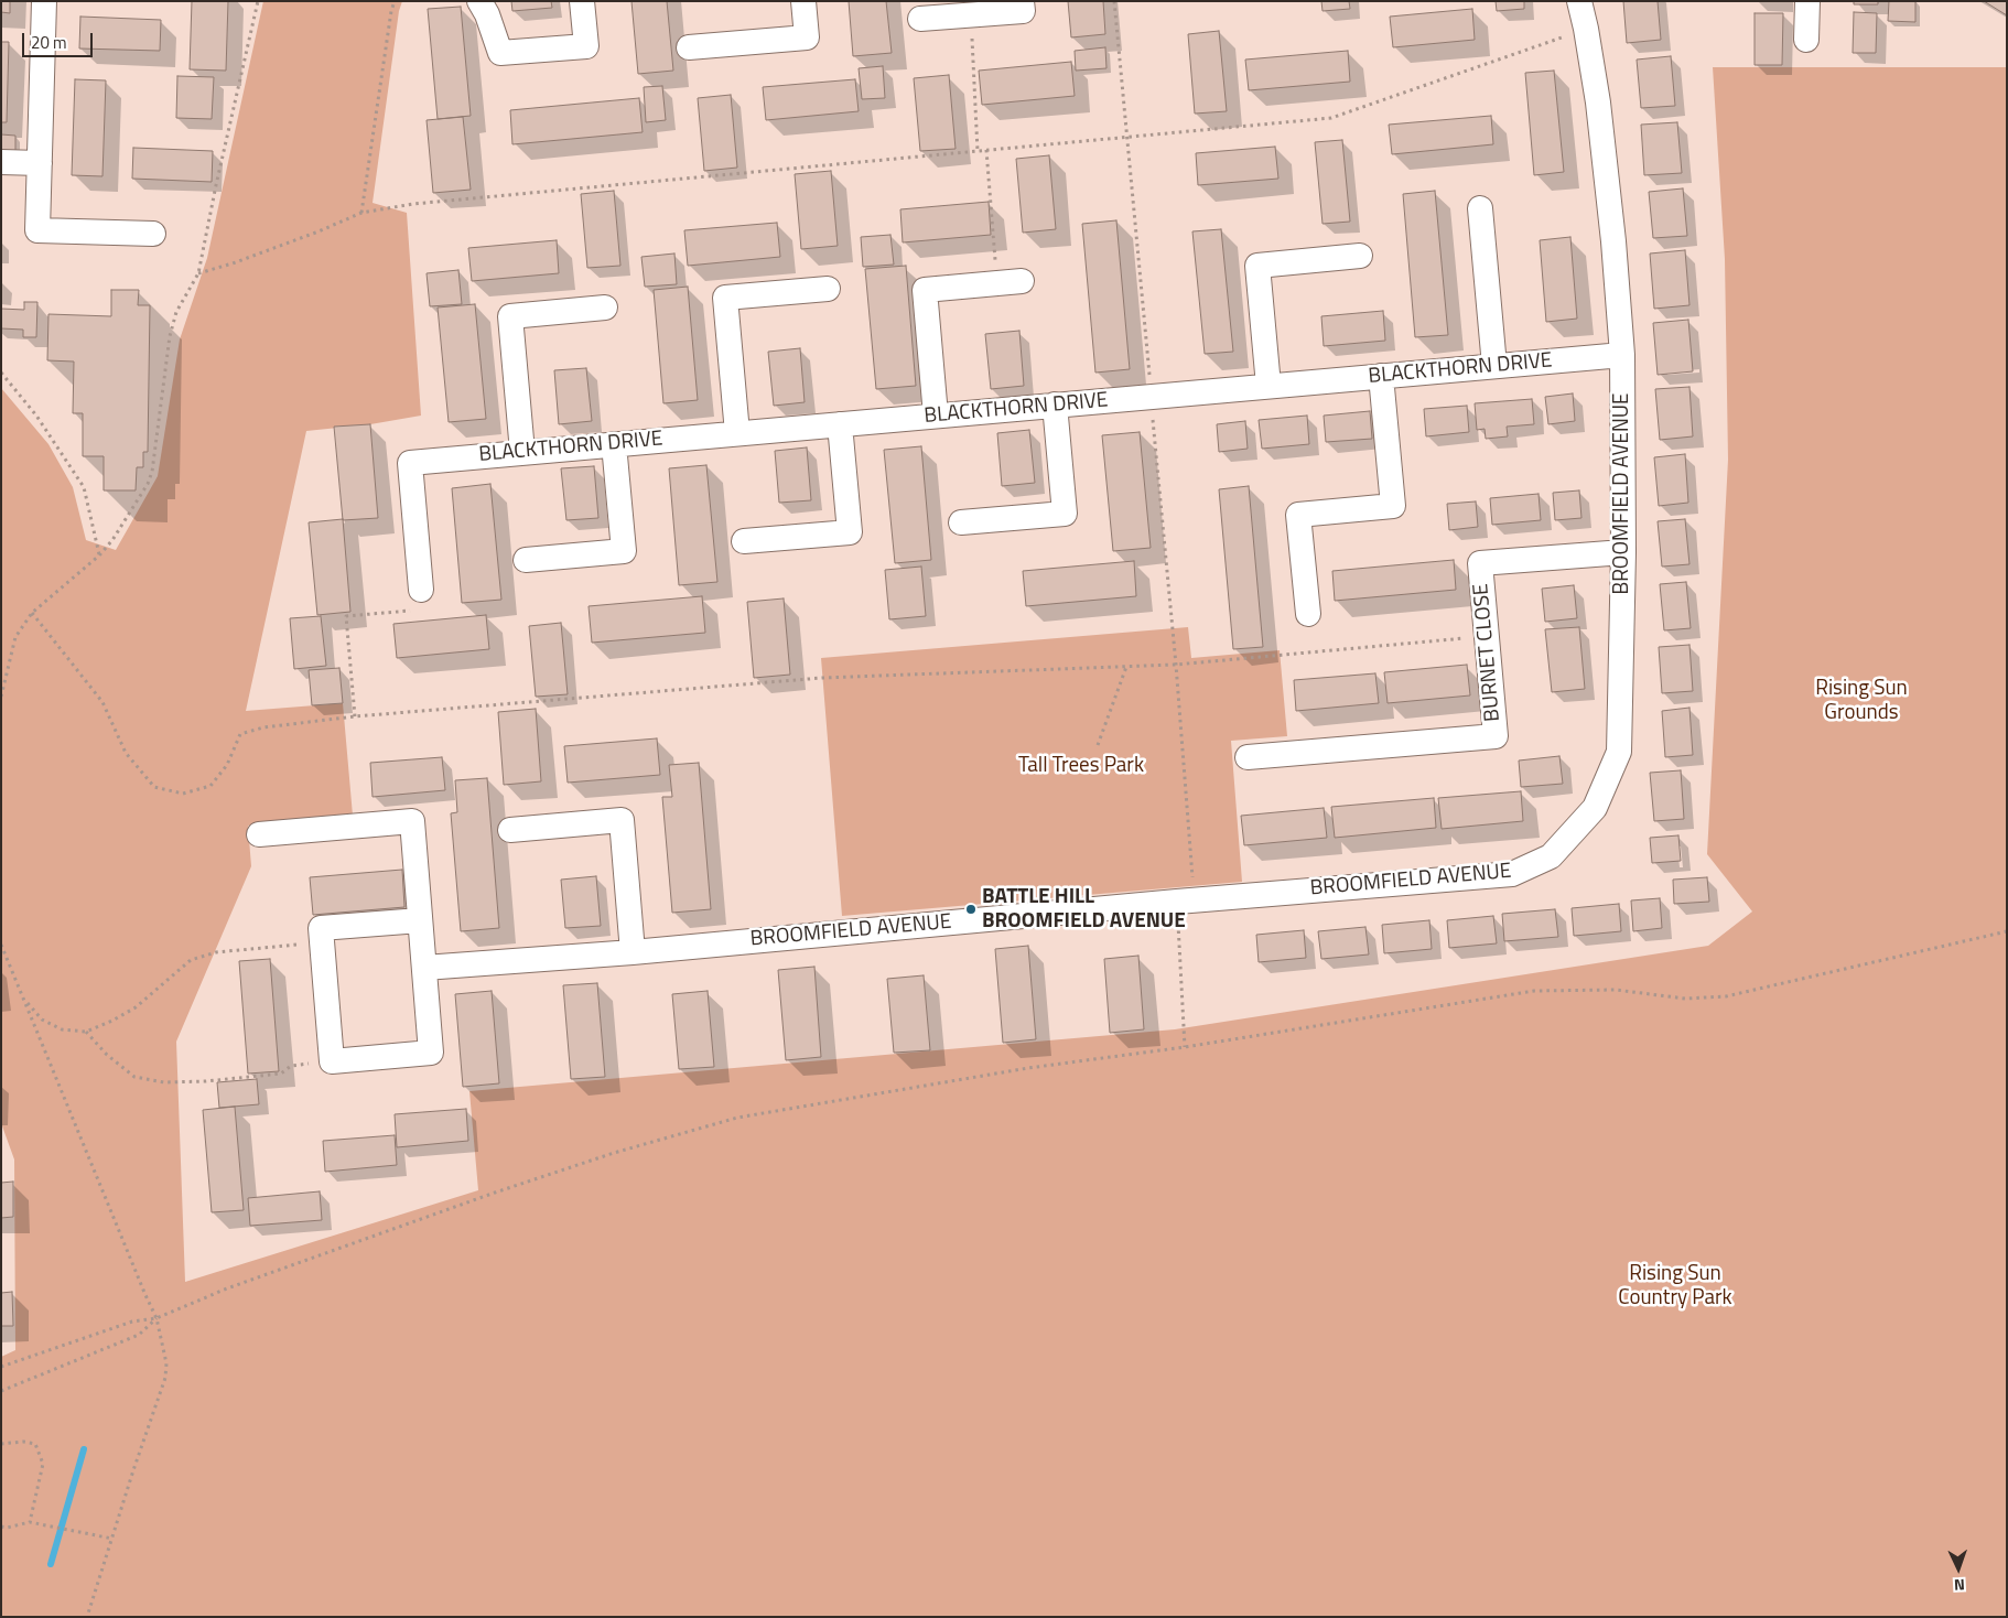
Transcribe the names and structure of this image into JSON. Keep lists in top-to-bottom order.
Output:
{
  "streets": {
    "street": ["BLACKTHORN DRIVE", "BROOMFIELD AVENUE", "BURNET CLOSE"]
  },
  "crossings": [
    ["BLACKTHORN DRIVE", "BROOMFIELD AVENUE"],
    ["BROOMFIELD AVENUE", "BURNET CLOSE"]
  ],
  "parks": ["Rising Sun Grounds", "Tall Trees Park", "Rising Sun Country Park"],
  "places": ["BATTLE HILL BROOMFIELD AVENUE"],
  "scale_bar": "20 m",
  "north": "bottom"
}
